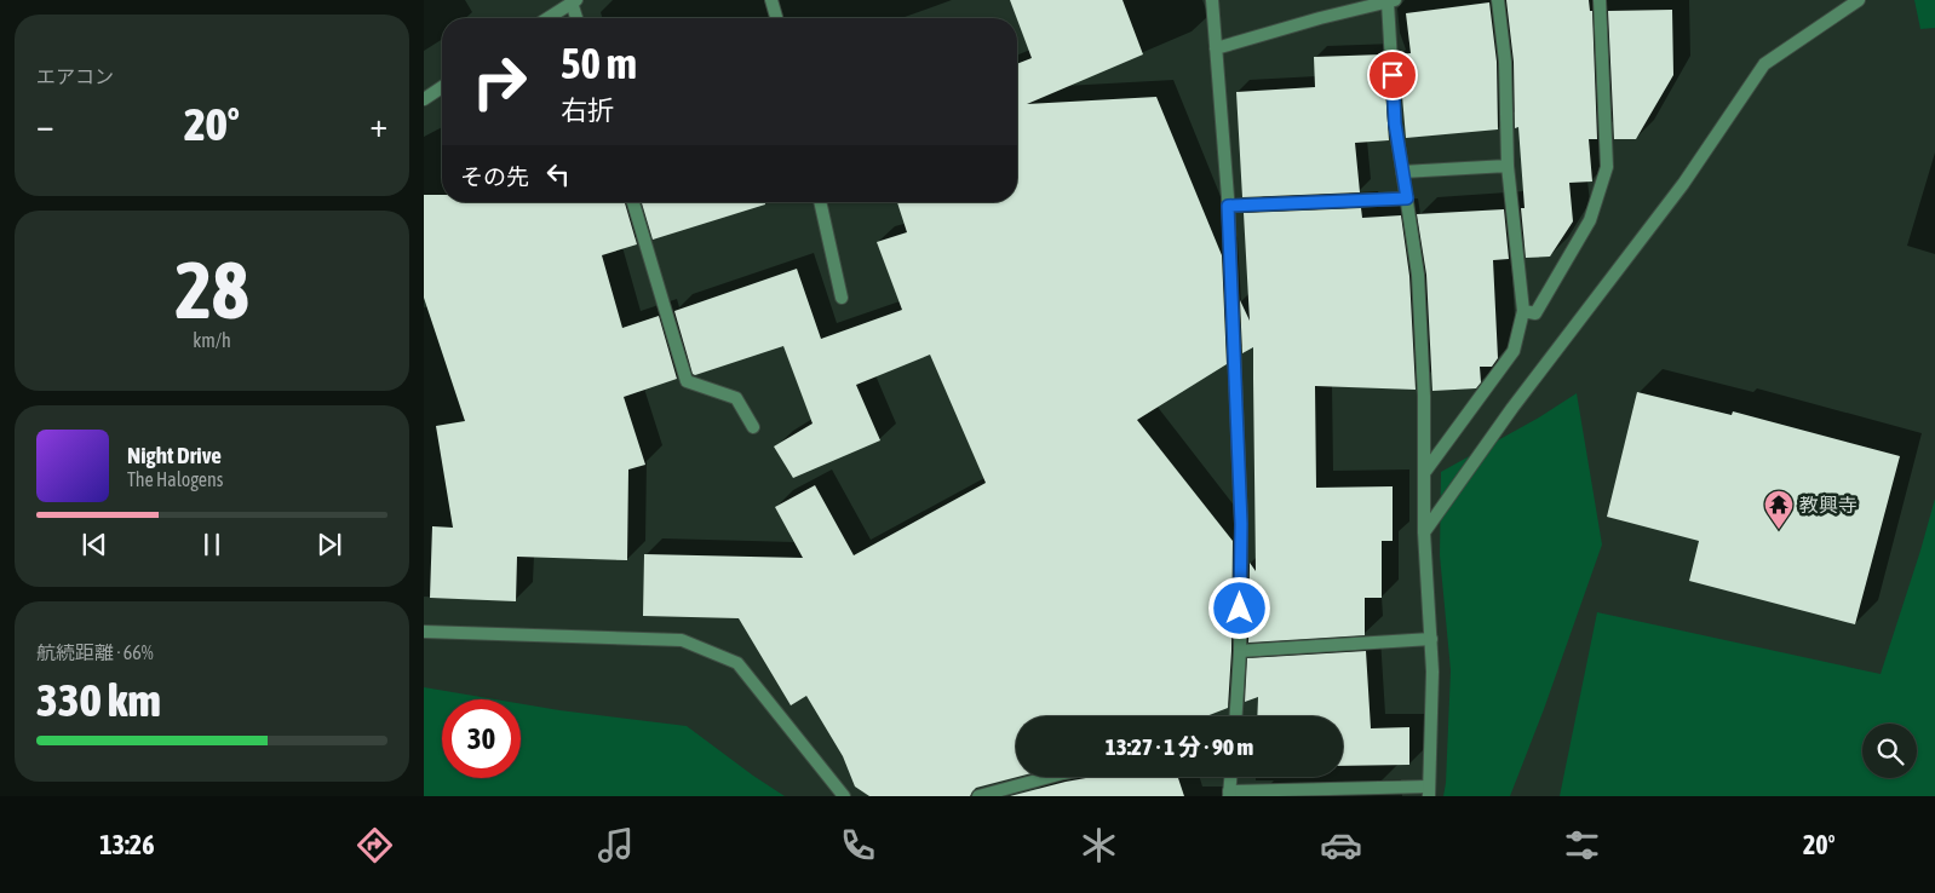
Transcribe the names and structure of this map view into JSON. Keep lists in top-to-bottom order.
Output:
{
  "places": {
    "temple": ["教興寺"]
  },
  "page": {
    "tile": [
      "エアコン",
      ["28", "km/h"],
      ["航続距離 · 66%", "330 km"]
    ],
    "turn": ["50 m", "右折"],
    "heat": ["−", "20°", "+"],
    "then": "その先",
    "song": ["Night Drive", "The Halogens"],
    "limit": "30",
    "trip": "13:27 · 1 分 · 90 m",
    "tabs": ["13:26", "20°"]
  }
}
